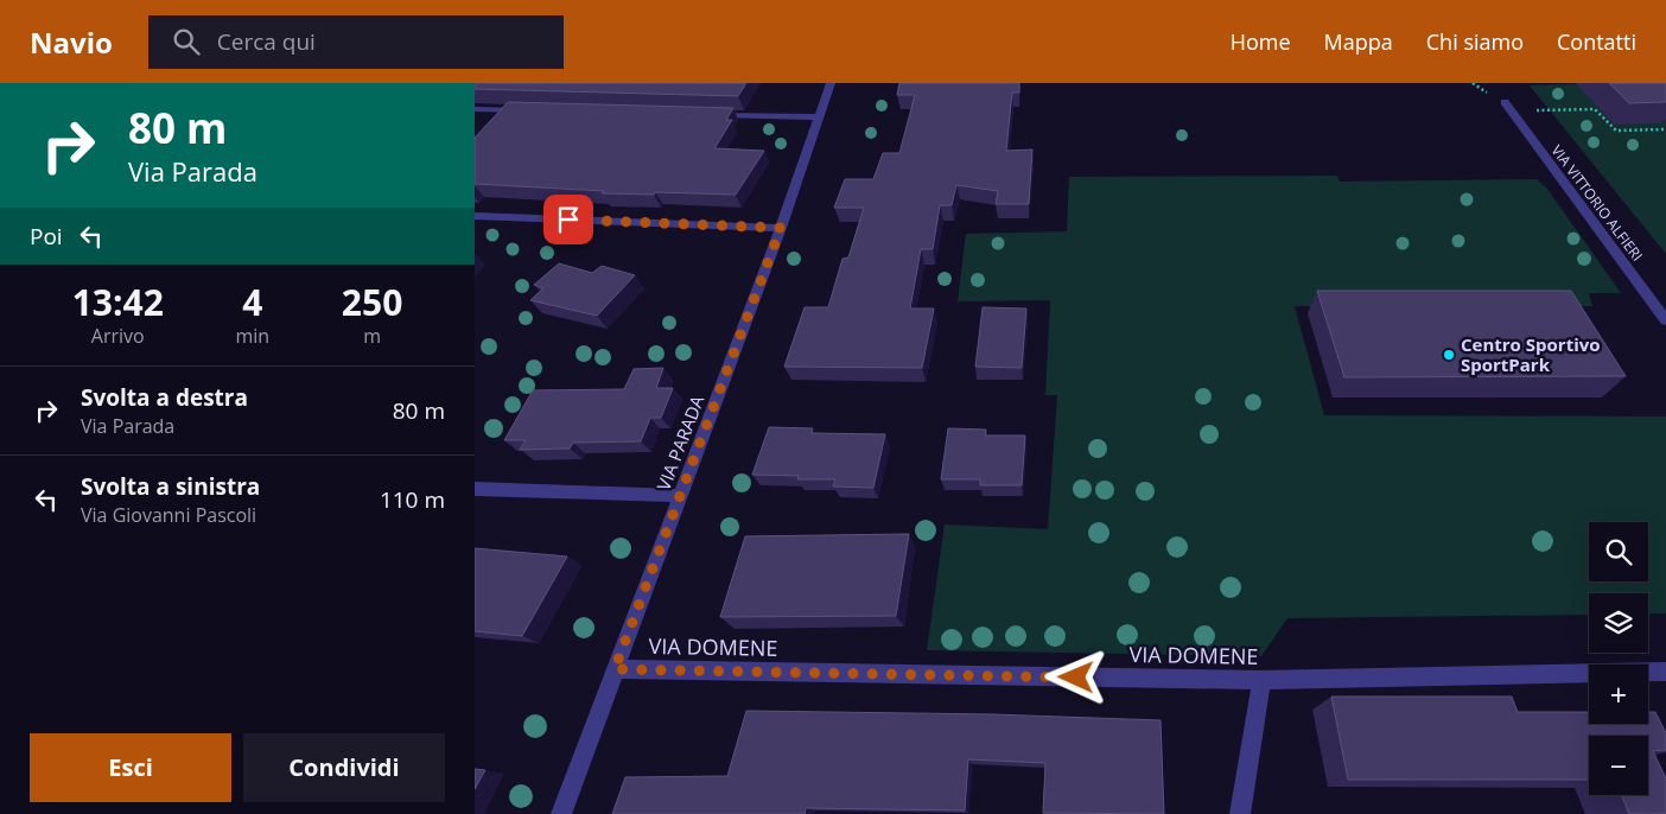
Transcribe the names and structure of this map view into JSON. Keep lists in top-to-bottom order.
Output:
{
  "streets": {
    "street": ["VIA VITTORIO ALFIERI", "VIA PARADA", "VIA DOMENE"]
  },
  "crossings": [
    ["VIA PARADA", "VIA DOMENE"]
  ],
  "places": ["Centro Sportivo SportPark"],
  "page": {
    "header": "Navio",
    "search": "Cerca qui",
    "nav": [
      "Home",
      "Mappa",
      "Chi siamo",
      "Contatti"
    ],
    "turn": ["80 m", "Via Parada"],
    "then": "Poi",
    "eta": [
      "13:42",
      "Arrivo",
      "4",
      "min",
      "250",
      "m"
    ],
    "list": [
      {
        "name": "Svolta a destra",
        "note": "Via Parada",
        "value": "80 m"
      },
      {
        "name": "Svolta a sinistra",
        "note": "Via Giovanni Pascoli",
        "value": "110 m"
      }
    ],
    "map_buttons": ["+", "−"],
    "buttons": ["Esci", "Condividi"]
  }
}
